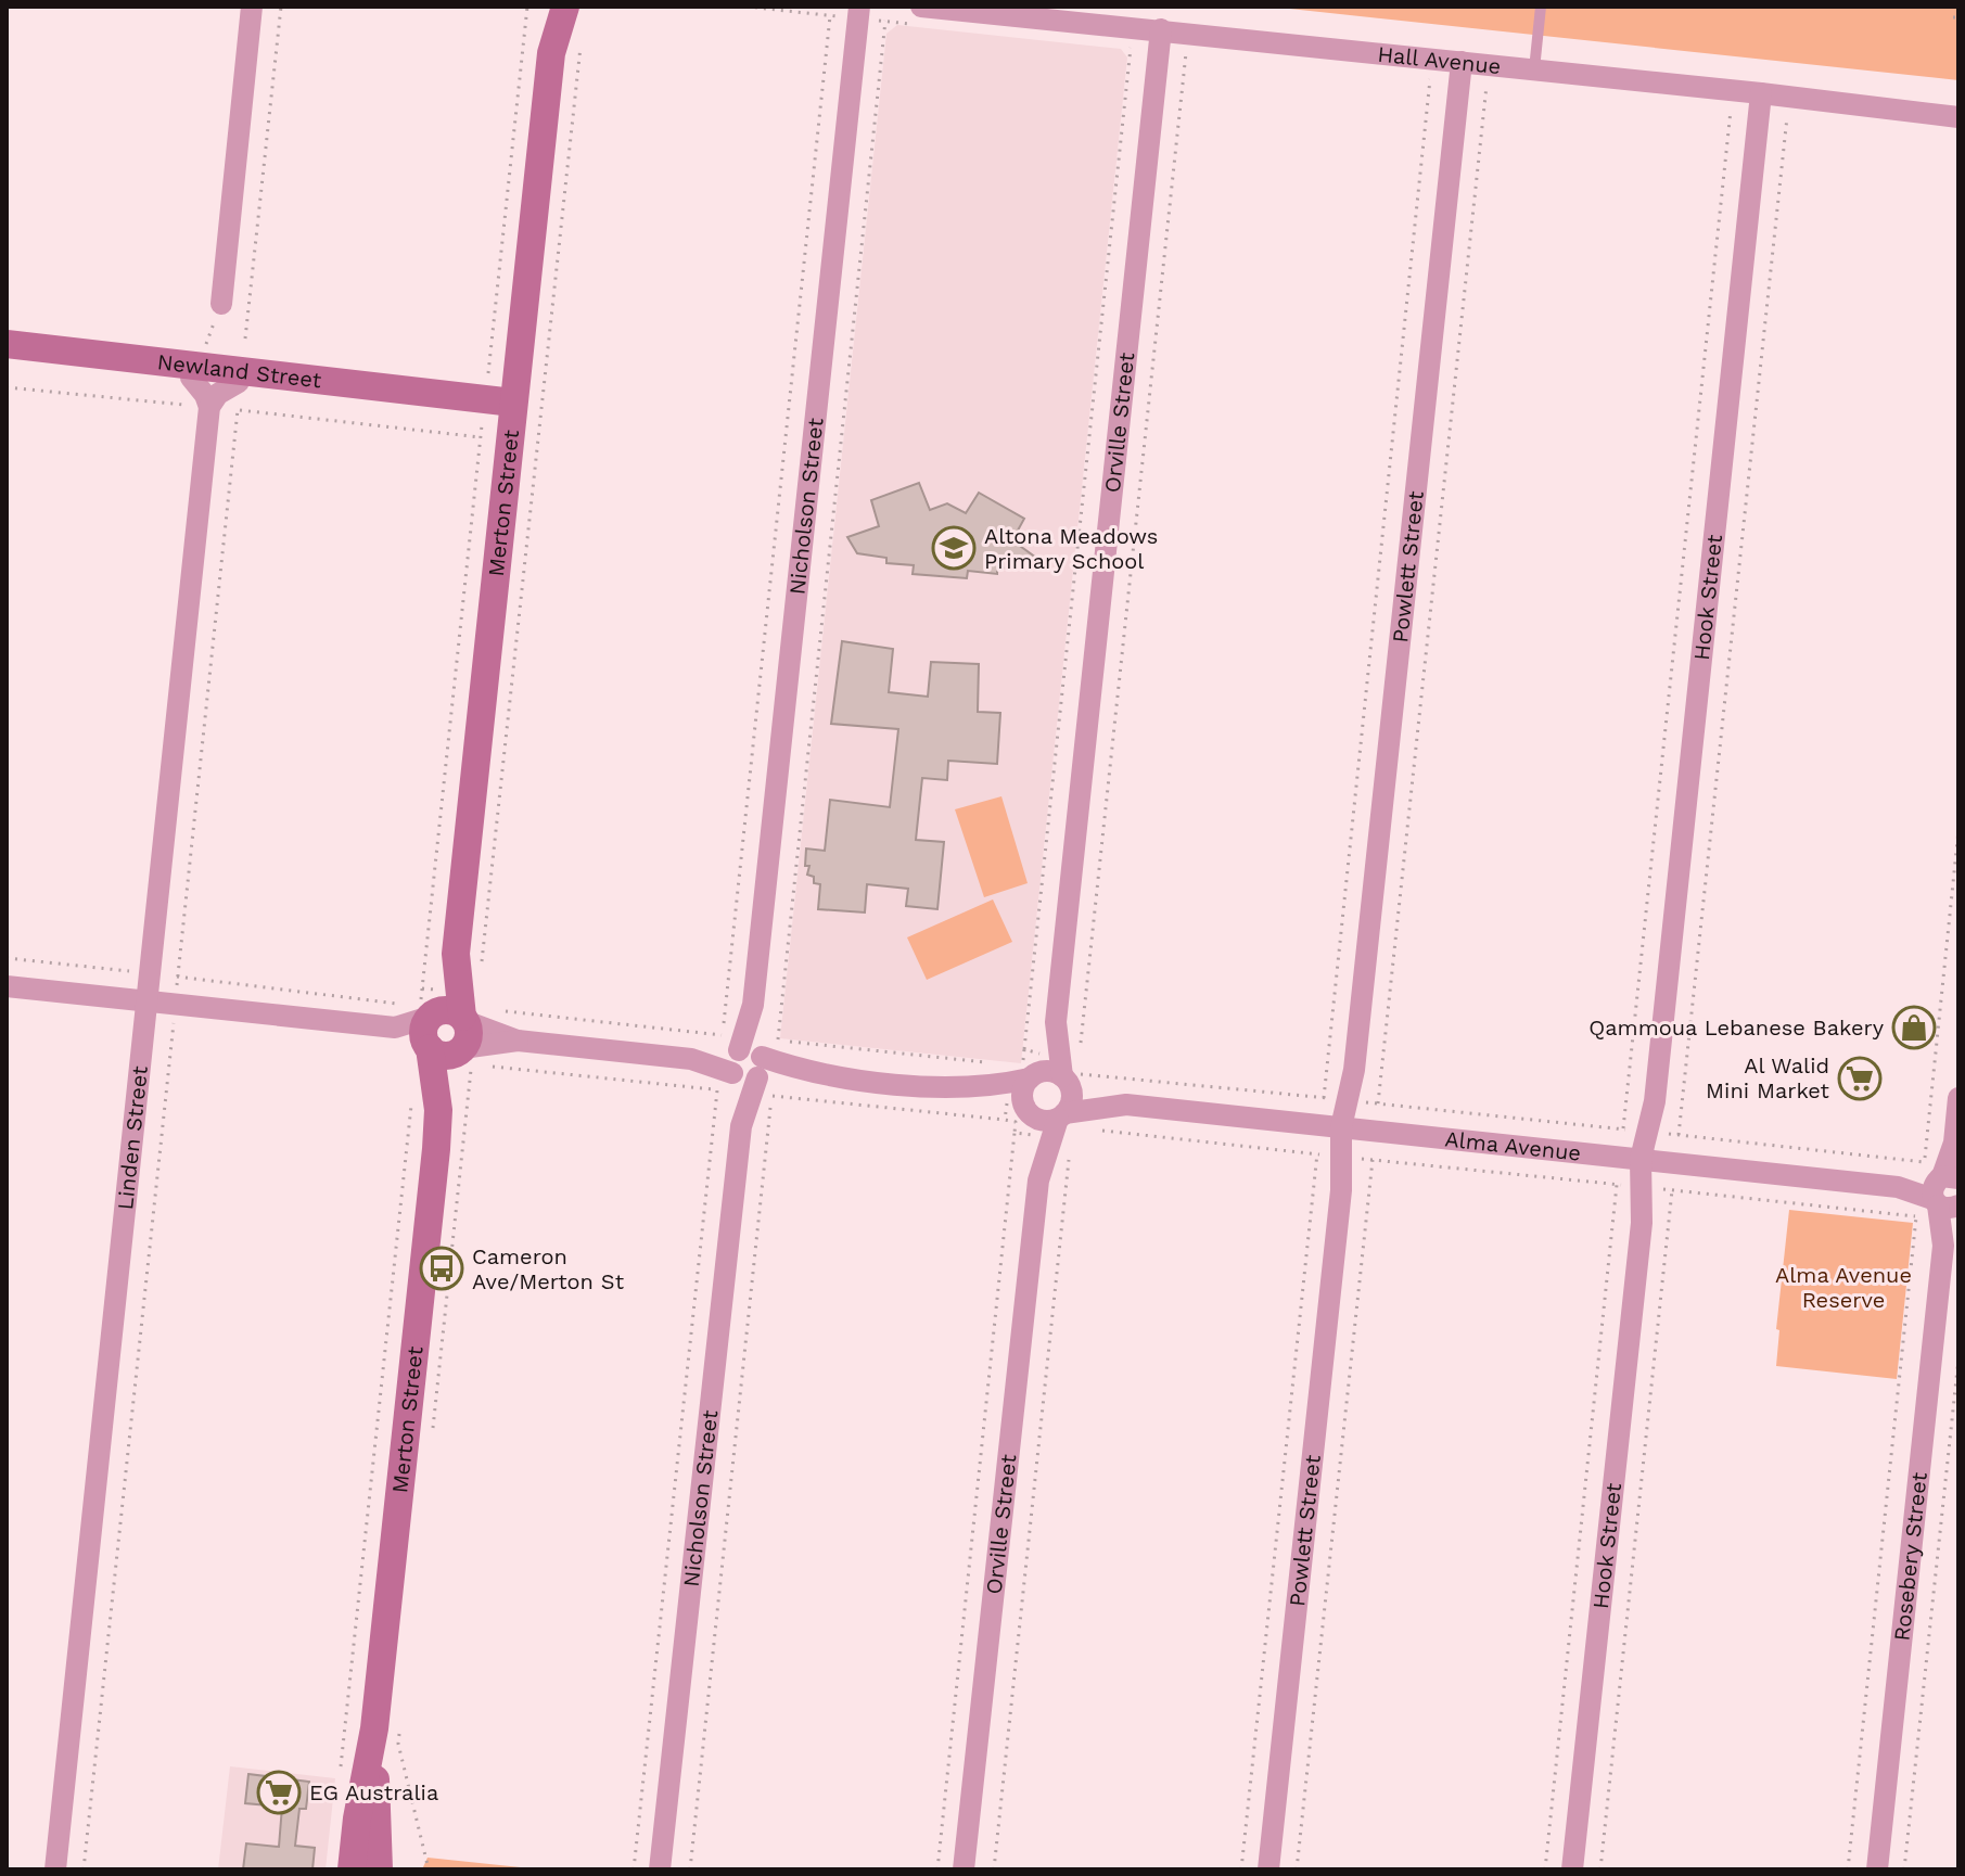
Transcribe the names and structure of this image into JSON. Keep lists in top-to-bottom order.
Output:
{
  "streets": {
    "street": [
      "Hall Avenue",
      "Newland Street",
      "Orville Street",
      "Merton Street",
      "Nicholson Street",
      "Powlett Street",
      "Hook Street",
      "Linden Street",
      "Alma Avenue",
      "Rosebery Street"
    ]
  },
  "crossings": [
    ["Hall Avenue", "Orville Street"],
    ["Hall Avenue", "Powlett Street"],
    ["Hall Avenue", "Hook Street"],
    ["Newland Street", "Merton Street"],
    ["Orville Street", "Alma Avenue"],
    ["Merton Street", "Alma Avenue"],
    ["Nicholson Street", "Alma Avenue"],
    ["Powlett Street", "Alma Avenue"],
    ["Hook Street", "Alma Avenue"],
    ["Alma Avenue", "Rosebery Street"]
  ],
  "parks": ["Alma Avenue Reserve"],
  "places": {
    "school or university": ["Altona Meadows Primary School"],
    "shop": ["Qammoua Lebanese Bakery"],
    "supermarket": ["Al Walid Mini Market", "EG Australia"],
    "bus stop": ["Cameron Ave/Merton St"]
  }
}
